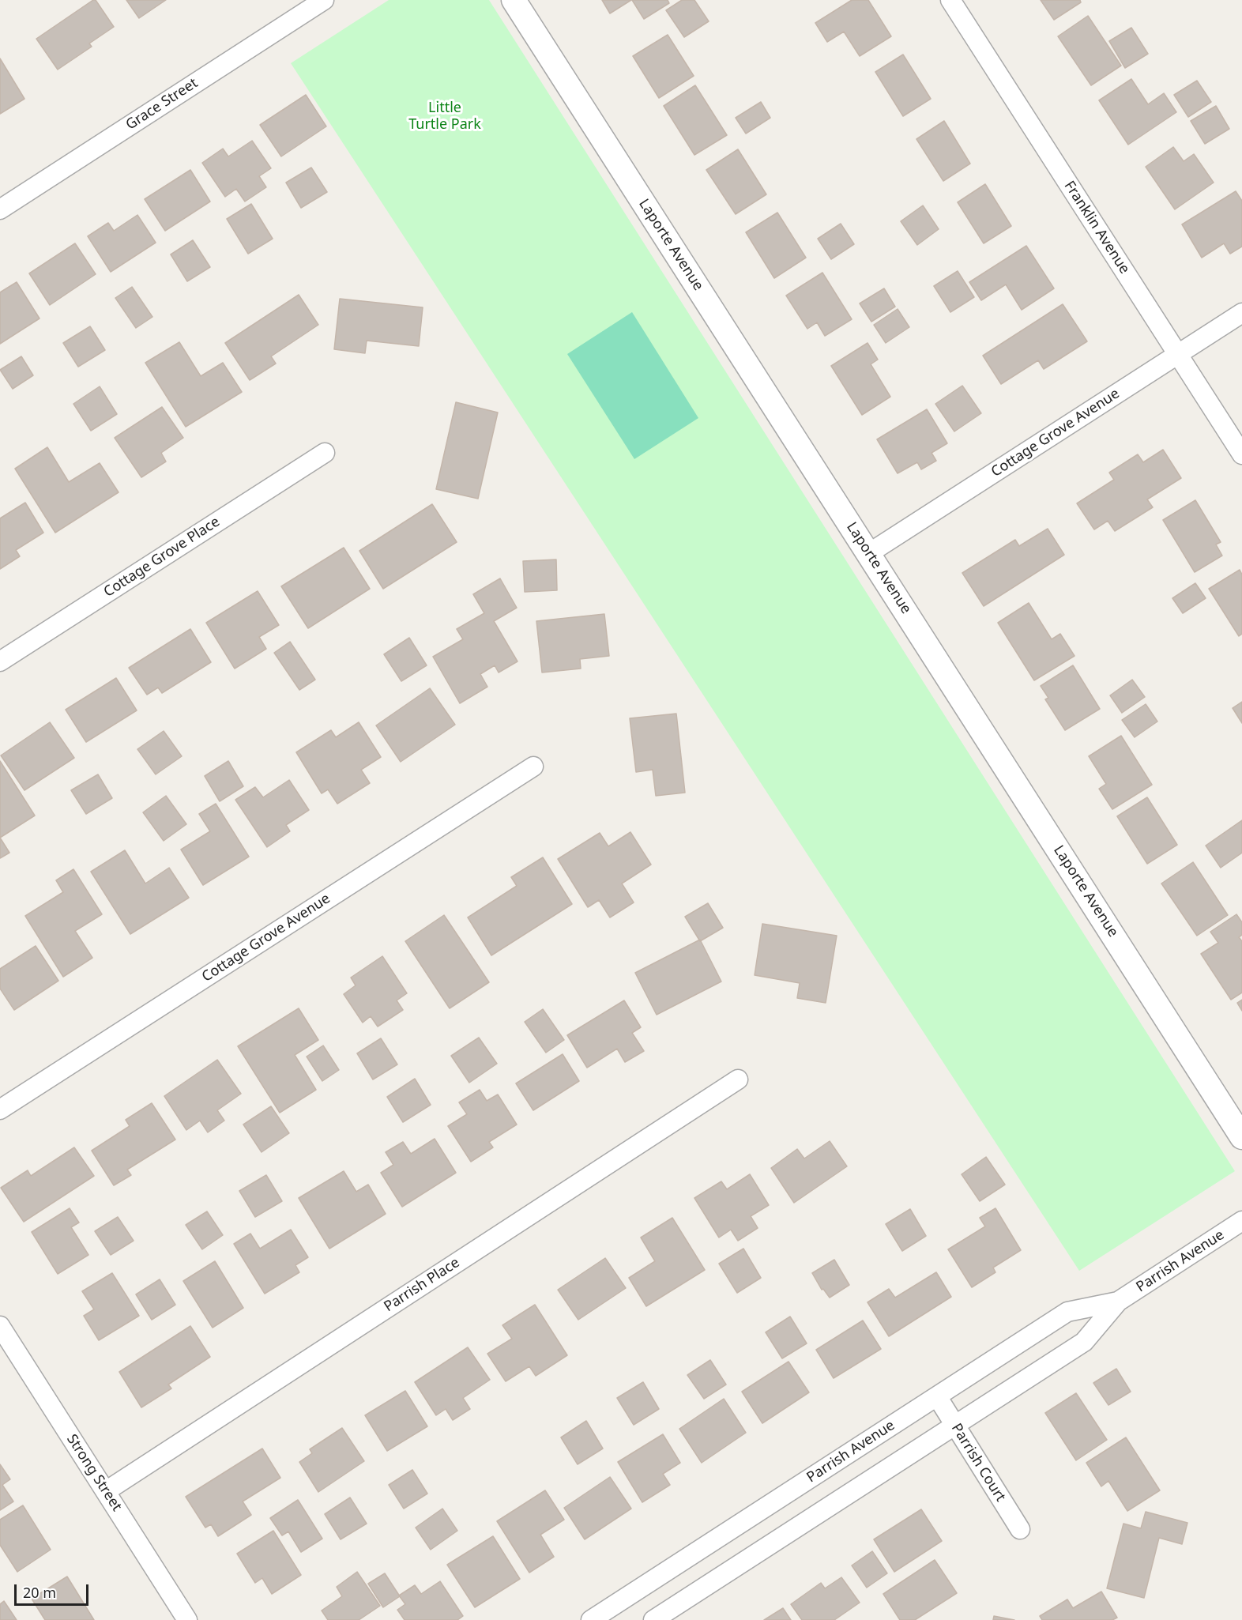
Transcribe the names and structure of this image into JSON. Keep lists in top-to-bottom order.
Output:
{
  "streets": {
    "street": [
      "Grace Street",
      "Franklin Avenue",
      "Laporte Avenue",
      "Cottage Grove Avenue",
      "Cottage Grove Place",
      "Parrish Avenue",
      "Parrish Place",
      "Parrish Court",
      "Strong Street"
    ]
  },
  "crossings": [
    ["Franklin Avenue", "Cottage Grove Avenue"],
    ["Laporte Avenue", "Cottage Grove Avenue"],
    ["Parrish Avenue", "Parrish Court"],
    ["Parrish Place", "Strong Street"]
  ],
  "parks": ["Little Turtle Park"],
  "scale_bar": "20 m"
}
